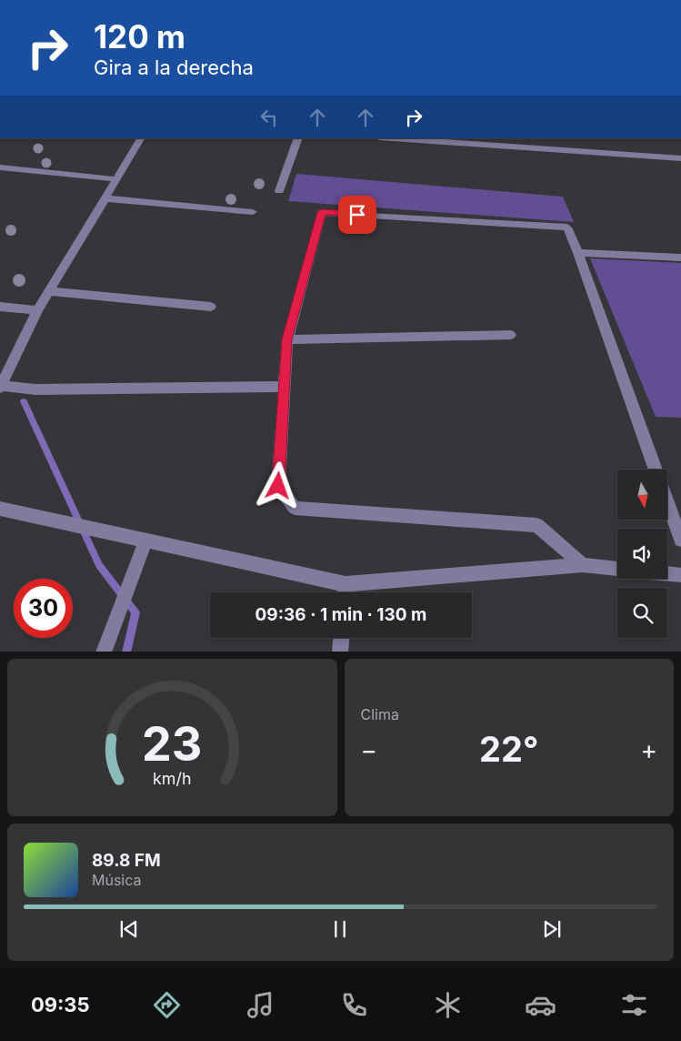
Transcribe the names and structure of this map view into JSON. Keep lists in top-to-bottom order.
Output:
{
  "north": "bottom",
  "page": {
    "turn": ["120 m", "Gira a la derecha"],
    "limit": "30",
    "trip": "09:36 · 1 min · 130 m",
    "tile": "Clima",
    "heat": ["−", "22°", "+"],
    "song": ["89.8 FM", "Música"],
    "tabs": "09:35",
    "gauge": ["23", "km/h"]
  }
}
